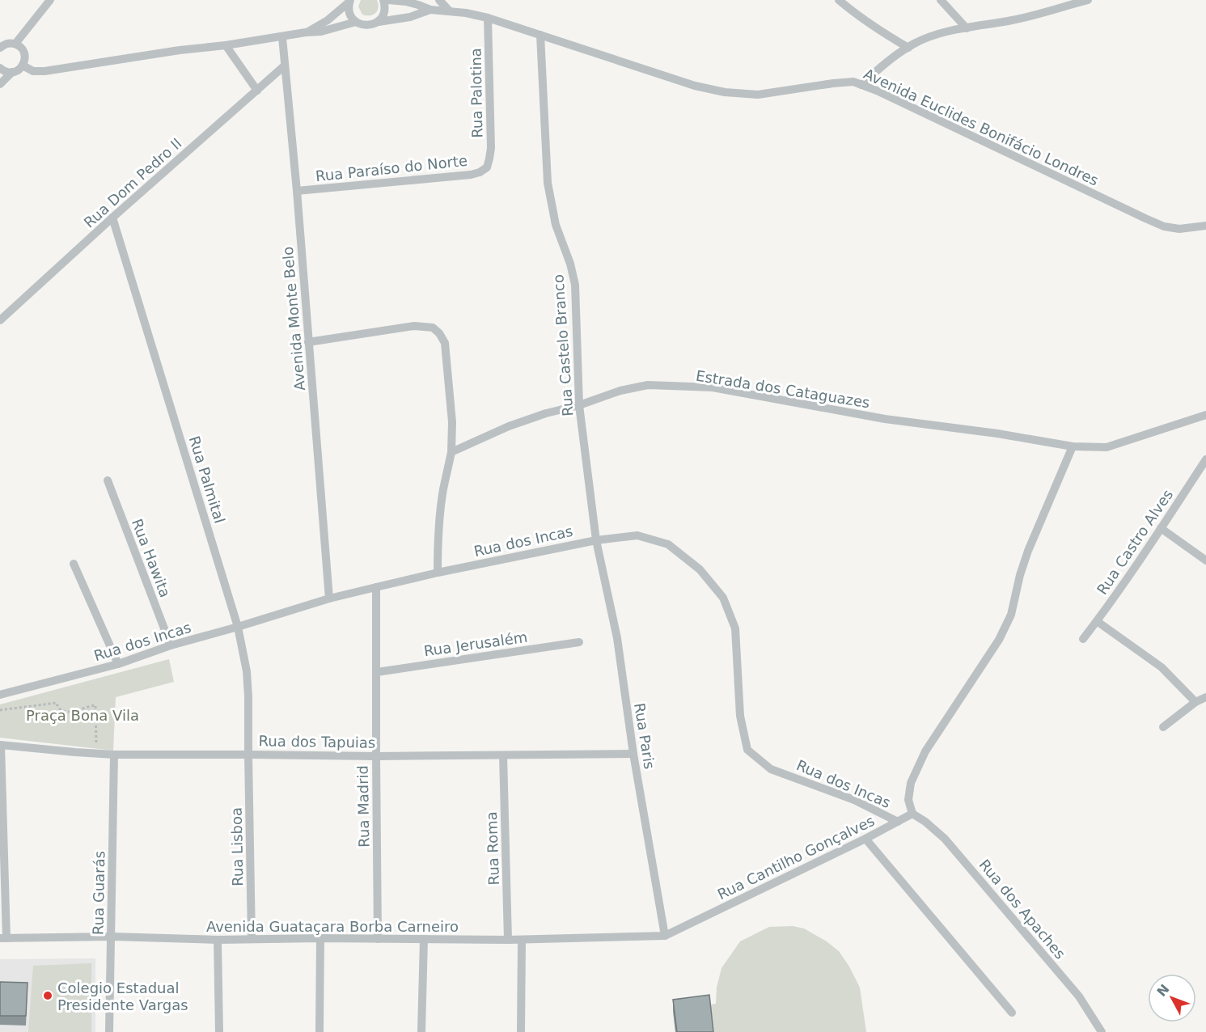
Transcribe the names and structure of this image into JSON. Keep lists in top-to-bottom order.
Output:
{
  "streets": {
    "street": [
      "Rua Palotina",
      "Avenida Euclides Bonifácio Londres",
      "Rua Paraíso do Norte",
      "Rua Dom Pedro II",
      "Avenida Monte Belo",
      "Rua Castelo Branco",
      "Estrada dos Cataguazes",
      "Rua Palmital",
      "Rua dos Incas",
      "Rua Castro Alves",
      "Rua Hawita",
      "Rua Jerusalém",
      "Rua Paris",
      "Rua dos Tapuias",
      "Rua Madrid",
      "Rua Lisboa",
      "Rua Roma",
      "Rua Cantilho Gonçalves",
      "Rua Guarás",
      "Rua dos Apaches",
      "Avenida Guataçara Borba Carneiro"
    ]
  },
  "crossings": [
    ["Rua Palotina", "Avenida Euclides Bonifácio Londres"],
    ["Rua Palotina", "Rua Paraíso do Norte"],
    ["Avenida Euclides Bonifácio Londres", "Rua Castelo Branco"],
    ["Rua Paraíso do Norte", "Avenida Monte Belo"],
    ["Rua Dom Pedro II", "Avenida Monte Belo"],
    ["Rua Dom Pedro II", "Rua Palmital"],
    ["Avenida Monte Belo", "Rua dos Incas"],
    ["Rua Castelo Branco", "Estrada dos Cataguazes"],
    ["Rua Castelo Branco", "Rua dos Incas"],
    ["Rua Castelo Branco", "Rua Paris"],
    ["Rua Palmital", "Rua dos Incas"],
    ["Rua Palmital", "Rua dos Tapuias"],
    ["Rua Palmital", "Rua Lisboa"],
    ["Rua dos Incas", "Rua Hawita"],
    ["Rua dos Incas", "Rua Paris"],
    ["Rua dos Incas", "Rua Madrid"],
    ["Rua dos Incas", "Rua Cantilho Gonçalves"],
    ["Rua Jerusalém", "Rua Madrid"],
    ["Rua Paris", "Rua dos Tapuias"],
    ["Rua Paris", "Rua Cantilho Gonçalves"],
    ["Rua Paris", "Avenida Guataçara Borba Carneiro"],
    ["Rua dos Tapuias", "Rua Madrid"],
    ["Rua dos Tapuias", "Rua Lisboa"],
    ["Rua dos Tapuias", "Rua Roma"],
    ["Rua dos Tapuias", "Rua Guarás"],
    ["Rua Madrid", "Avenida Guataçara Borba Carneiro"],
    ["Rua Lisboa", "Avenida Guataçara Borba Carneiro"],
    ["Rua Roma", "Avenida Guataçara Borba Carneiro"],
    ["Rua Cantilho Gonçalves", "Rua dos Apaches"],
    ["Rua Cantilho Gonçalves", "Avenida Guataçara Borba Carneiro"],
    ["Rua Guarás", "Avenida Guataçara Borba Carneiro"]
  ],
  "parks": ["Praça Bona Vila"],
  "places": ["Colegio Estadual Presidente Vargas"],
  "north": "top left"
}
